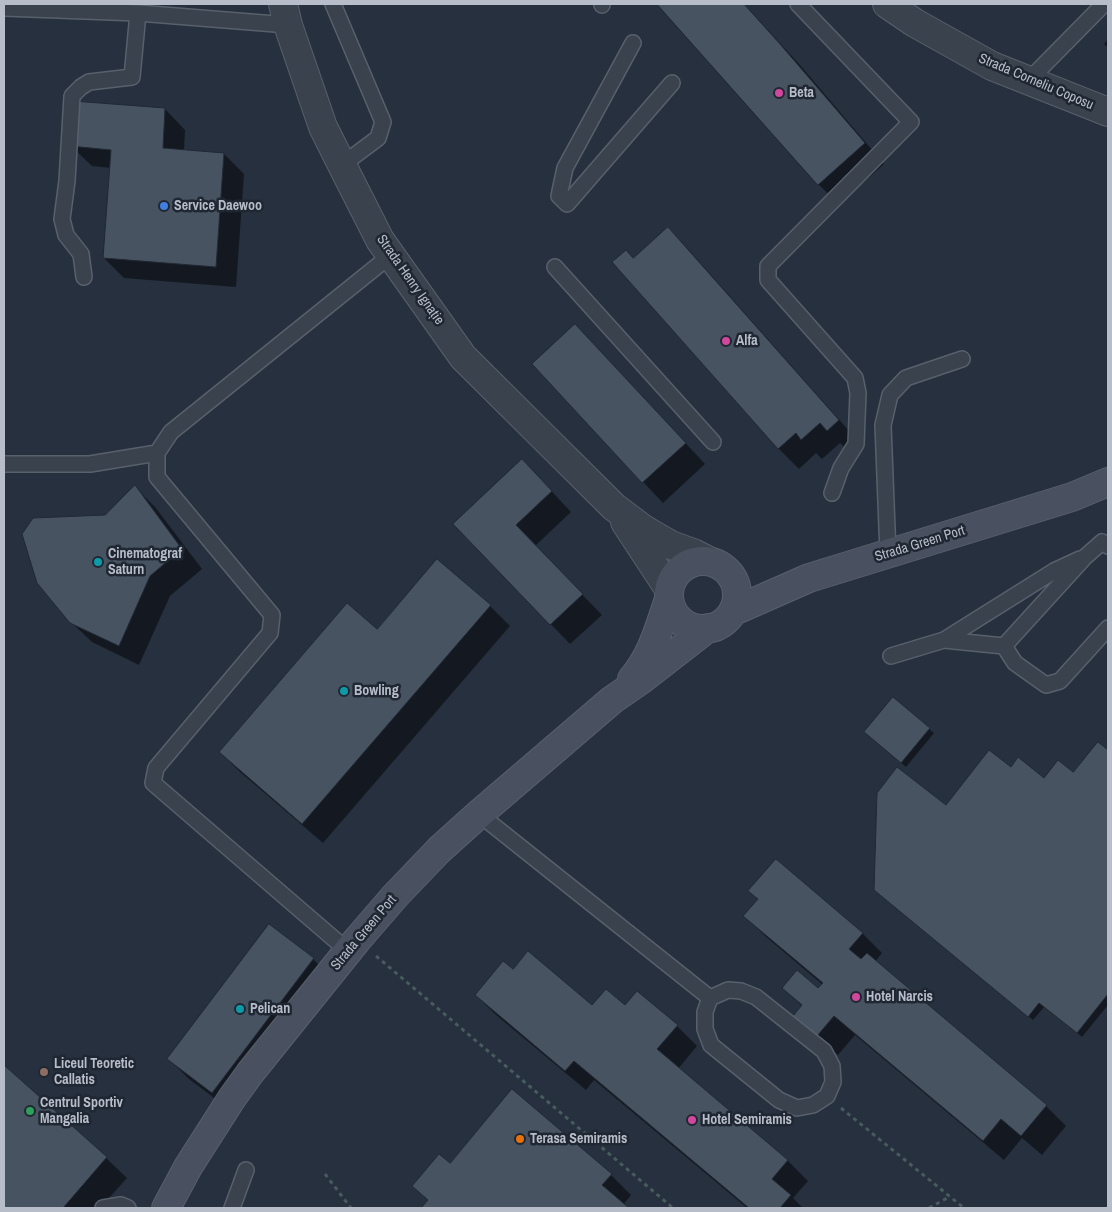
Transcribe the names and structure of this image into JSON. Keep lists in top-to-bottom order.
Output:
{
  "streets": {
    "street": ["Strada Corneliu Coposu", "Strada Henry Ignație", "Strada Green Port"]
  },
  "crossings": [
    ["Strada Henry Ignație", "Strada Green Port"]
  ],
  "places": [
    "Beta",
    "Service Daewoo",
    "Alfa",
    "Cinematograf Saturn",
    "Bowling",
    "Hotel Narcis",
    "Pelican",
    "Liceul Teoretic Callatis",
    "Centrul Sportiv Mangalia",
    "Hotel Semiramis",
    "Terasa Semiramis"
  ]
}
